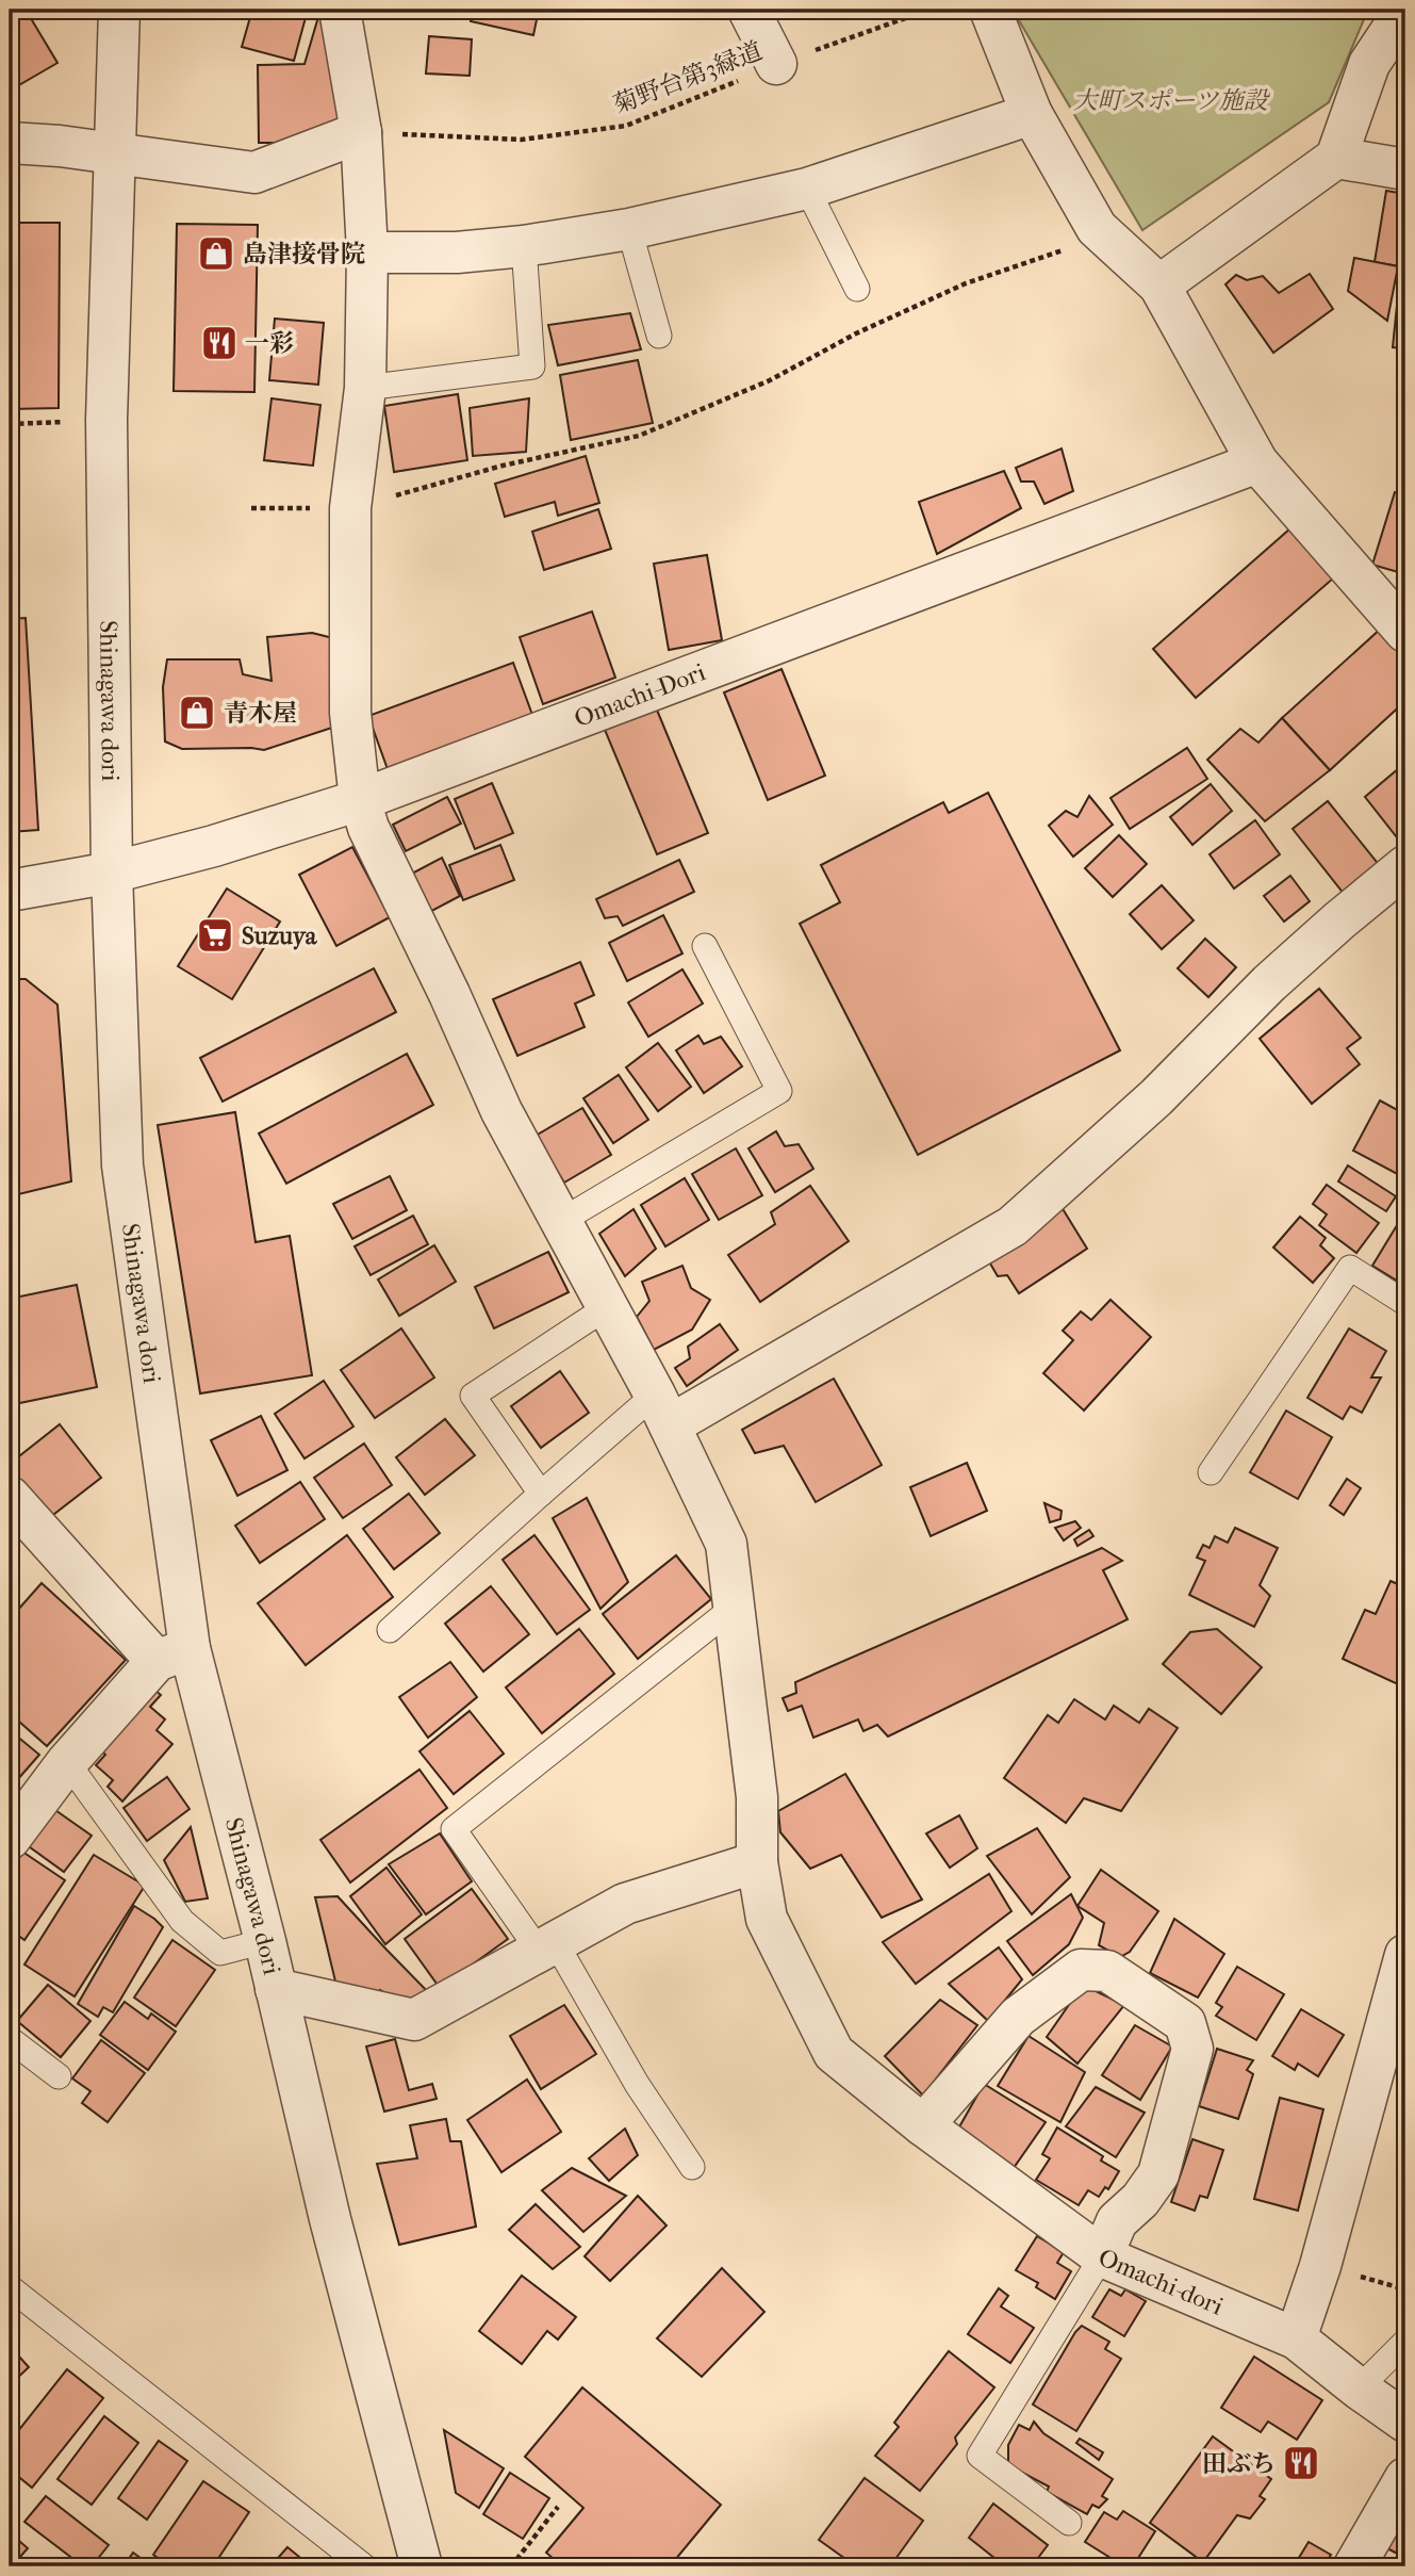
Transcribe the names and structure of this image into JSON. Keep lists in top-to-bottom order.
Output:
{
  "streets": {
    "street": ["Omachi-Dori", "Shinagawa dori", "Omachi-dori"],
    "path": ["菊野台第3緑道"]
  },
  "crossings": [
    ["菊野台第3緑道", "Omachi-dori"],
    ["Omachi-Dori", "Shinagawa dori"],
    ["Omachi-Dori", "Omachi-dori"]
  ],
  "parks": ["大町スポーツ施設"],
  "places": {
    "shop": ["島津接骨院", "青木屋"],
    "restaurant": ["一彩", "田ぶち"],
    "supermarket": ["Suzuya"]
  }
}
